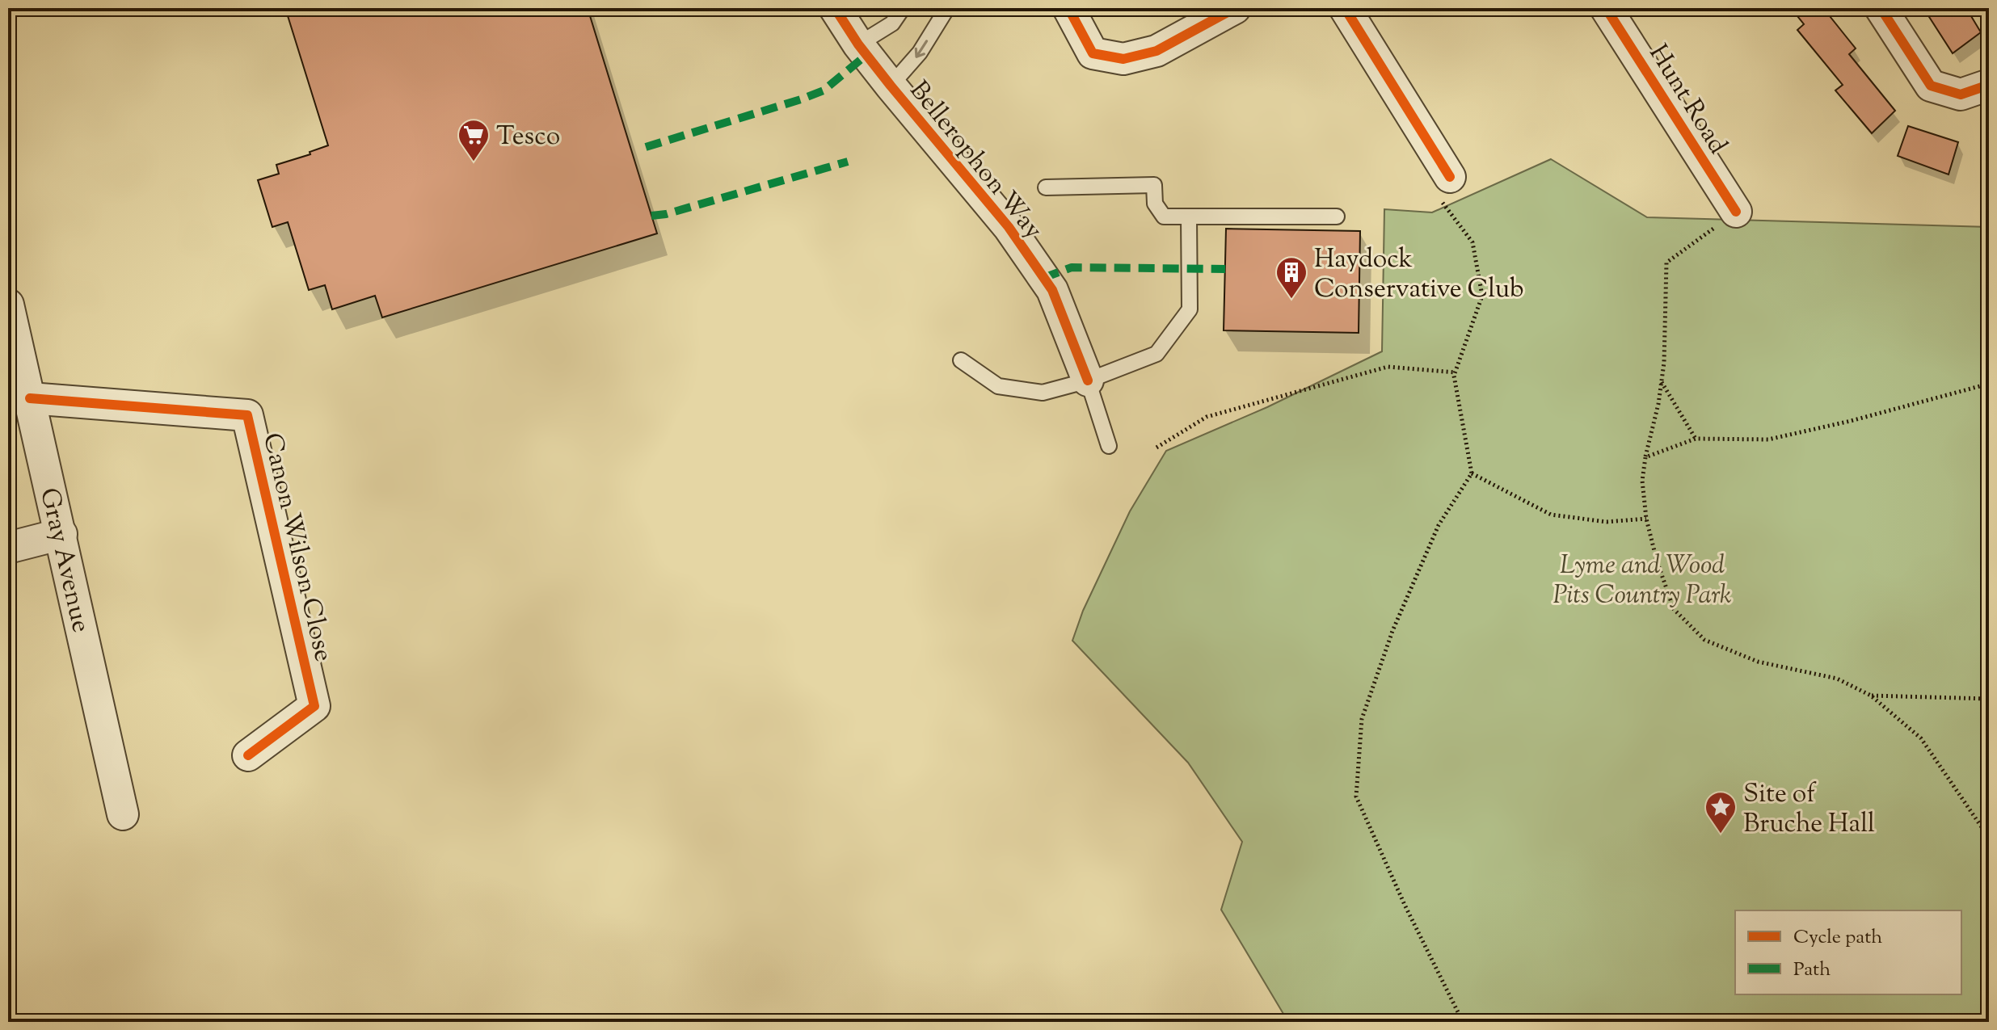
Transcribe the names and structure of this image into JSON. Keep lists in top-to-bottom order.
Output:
{
  "streets": {
    "street": [
      "Hunt Road",
      "Bellerophon Way",
      "Canon Wilson Close",
      "Gray Avenue"
    ]
  },
  "crossings": [
    ["Canon Wilson Close", "Gray Avenue"]
  ],
  "parks": ["Lyme and Wood Pits Country Park"],
  "places": {
    "supermarket": ["Tesco"],
    "building": ["Haydock Conservative Club"],
    "place": ["Site of Bruche Hall"]
  },
  "legend": ["Cycle path", "Path"]
}
